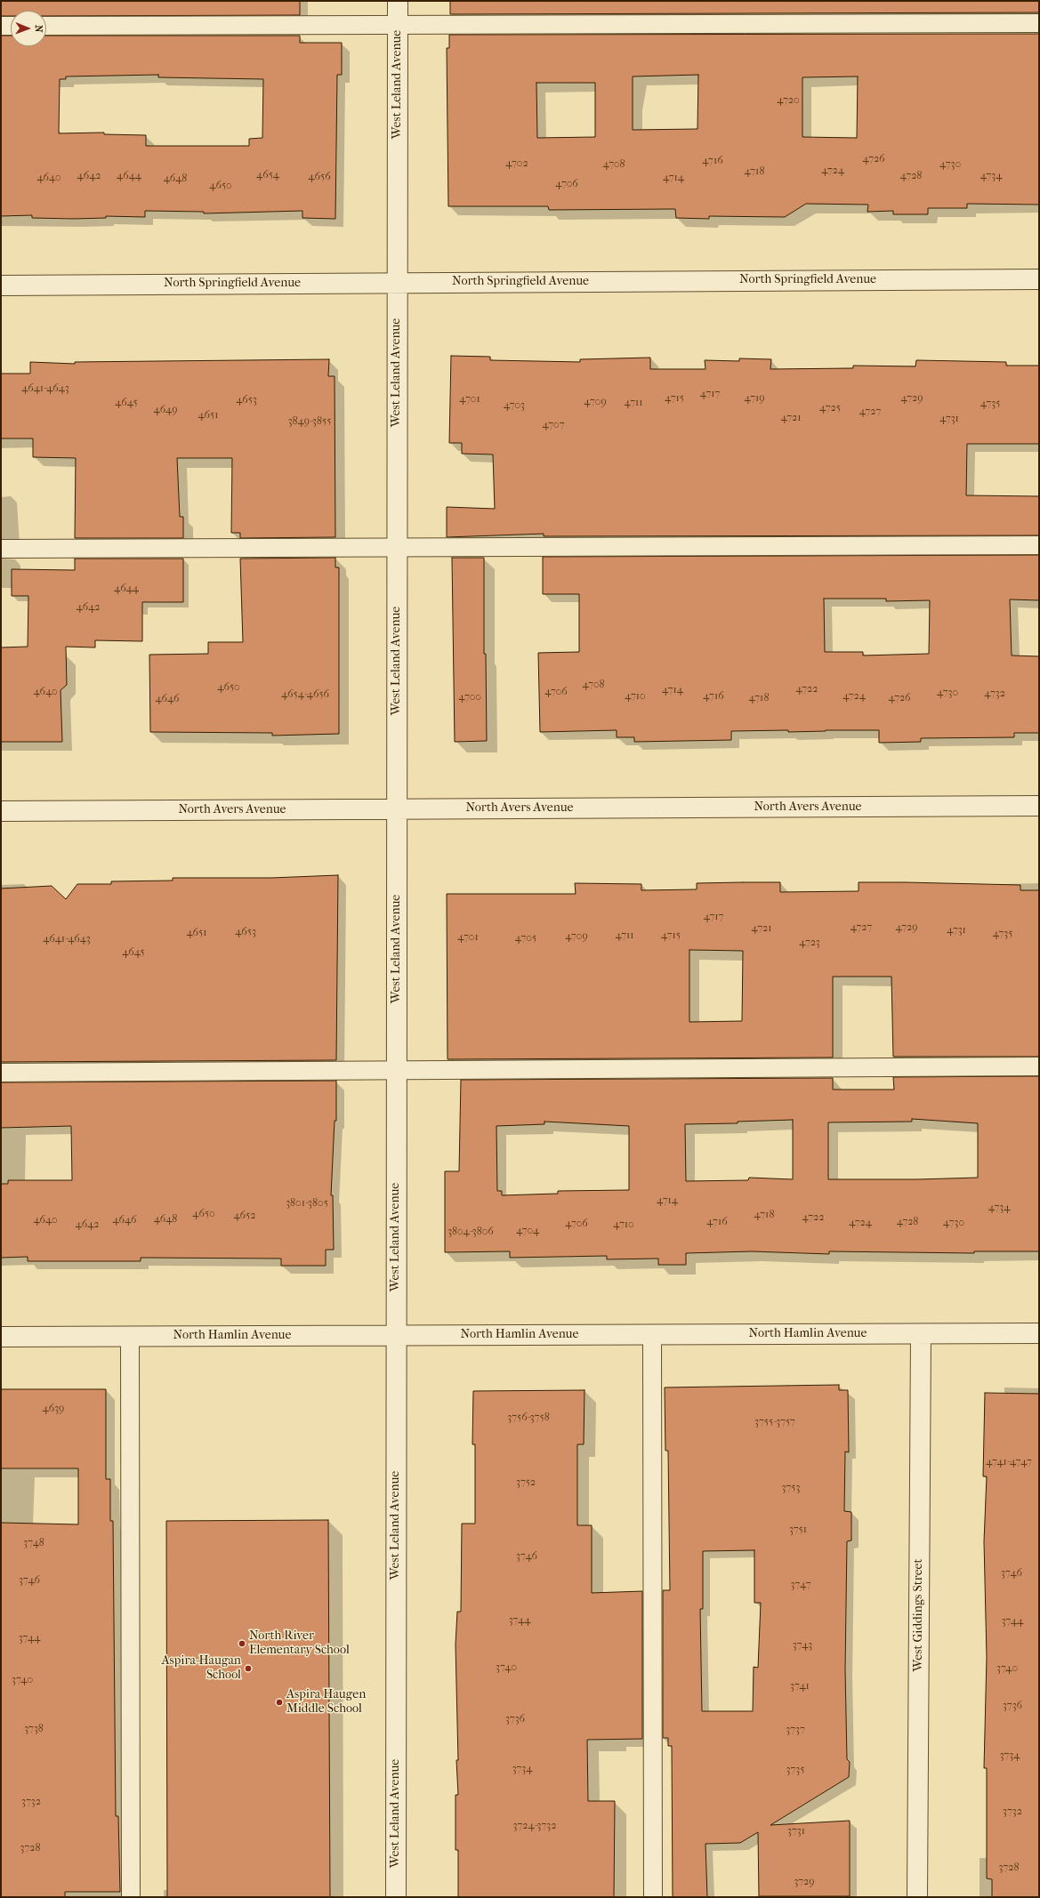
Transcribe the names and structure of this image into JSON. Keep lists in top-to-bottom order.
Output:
{
  "streets": {
    "street": [
      "West Leland Avenue",
      "North Springfield Avenue",
      "North Avers Avenue",
      "North Hamlin Avenue",
      "West Giddings Street"
    ]
  },
  "crossings": [
    ["West Leland Avenue", "North Springfield Avenue"],
    ["West Leland Avenue", "North Avers Avenue"],
    ["West Leland Avenue", "North Hamlin Avenue"],
    ["North Hamlin Avenue", "West Giddings Street"]
  ],
  "places": ["North River Elementary School", "Aspira-Haugan School", "Aspira Haugen Middle School"],
  "house_numbers": [
    "4720",
    "4726",
    "4716",
    "4702",
    "4708",
    "4730",
    "4724",
    "4718",
    "4654",
    "4642",
    "4644",
    "4728",
    "4734",
    "4656",
    "4640",
    "4714",
    "4648",
    "4706",
    "4650",
    "4641-4643",
    "4717",
    "4715",
    "4719",
    "4729",
    "4701",
    "4653",
    "4709",
    "4645",
    "4711",
    "4735",
    "4703",
    "4725",
    "4649",
    "4727",
    "4651",
    "4721",
    "4731",
    "3849-3855",
    "4707",
    "4644",
    "4642",
    "4708",
    "4650",
    "4722",
    "4714",
    "4640",
    "4706",
    "4730",
    "4732",
    "4654-4656",
    "4710",
    "4716",
    "4724",
    "4700",
    "4718",
    "4726",
    "4646",
    "4717",
    "4727",
    "4729",
    "4721",
    "4731",
    "4653",
    "4651",
    "4735",
    "4711",
    "4715",
    "4709",
    "4701",
    "4705",
    "4641-4643",
    "4723",
    "4645",
    "4714",
    "3801-3805",
    "4734",
    "4650",
    "4718",
    "4652",
    "4722",
    "4648",
    "4640",
    "4646",
    "4716",
    "4728",
    "4724",
    "4730",
    "4706",
    "4642",
    "4710",
    "4704",
    "3804-3806",
    "4639",
    "3756-3758",
    "3755-3757",
    "4741-4747",
    "3752",
    "3753",
    "3751",
    "3748",
    "3746",
    "3746",
    "3746",
    "3747",
    "3744",
    "3744",
    "3744",
    "3743",
    "3740",
    "3740",
    "3740",
    "3741",
    "3736",
    "3736",
    "3738",
    "3737",
    "3734",
    "3734",
    "3735",
    "3732",
    "3732",
    "3724-3732",
    "3731",
    "3728",
    "3728",
    "3729"
  ],
  "north": "right"
}
